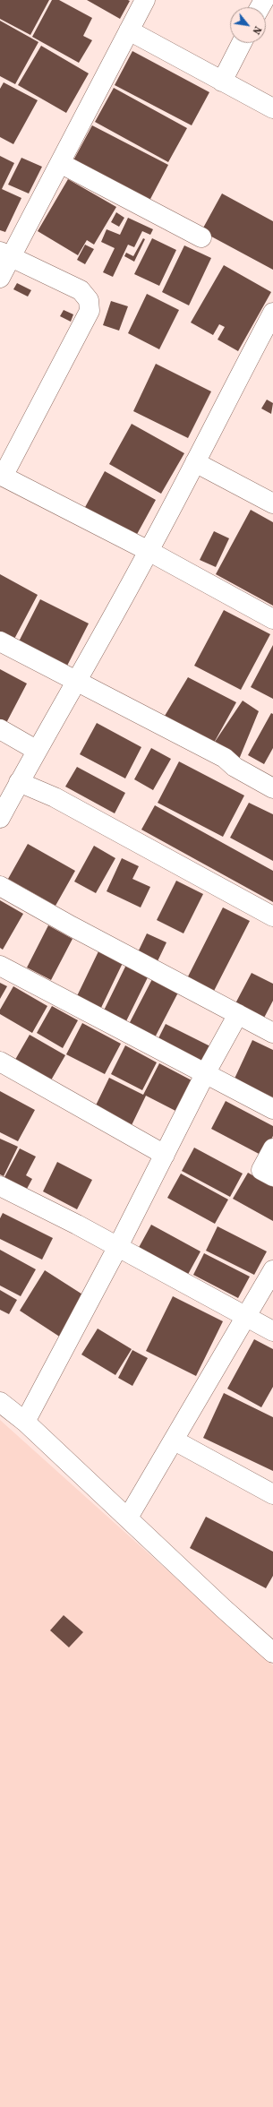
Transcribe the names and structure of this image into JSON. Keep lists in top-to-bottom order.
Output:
{
  "north": "bottom right"
}
